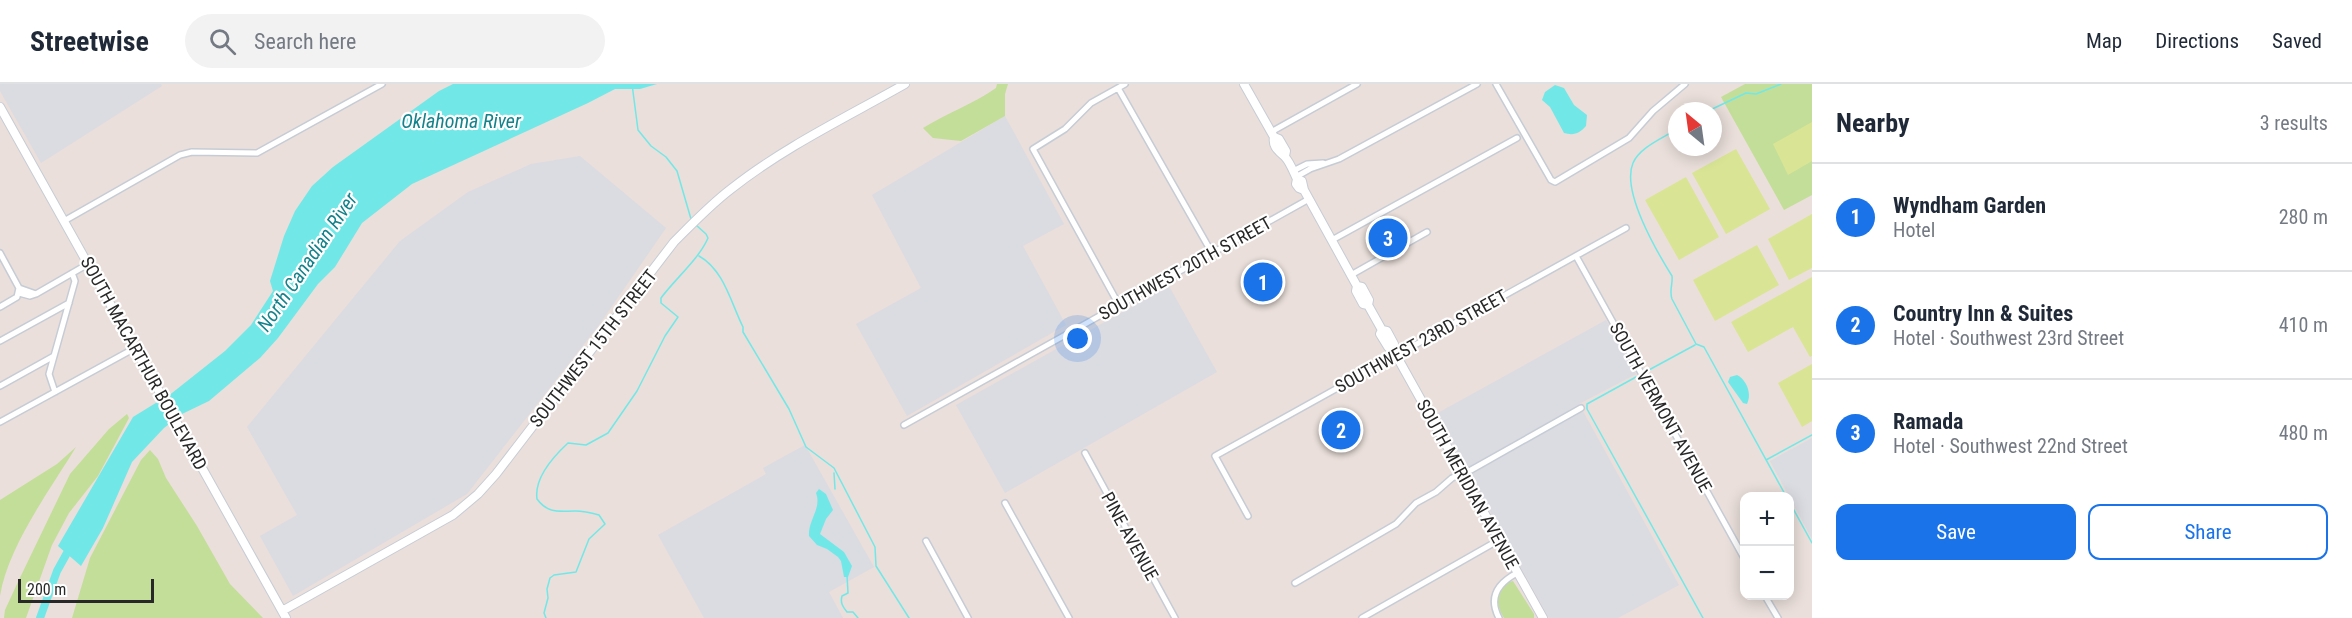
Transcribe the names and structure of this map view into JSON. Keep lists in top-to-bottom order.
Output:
{
  "streets": {
    "main road": ["SOUTHWEST 15TH STREET", "SOUTH MACARTHUR BOULEVARD", "SOUTH MERIDIAN AVENUE"],
    "street": [
      "SOUTHWEST 20TH STREET",
      "SOUTHWEST 23RD STREET",
      "SOUTH VERMONT AVENUE",
      "PINE AVENUE"
    ]
  },
  "crossings": [
    ["SOUTHWEST 20TH STREET", "SOUTH MERIDIAN AVENUE"],
    ["SOUTHWEST 23RD STREET", "SOUTH VERMONT AVENUE"],
    ["SOUTHWEST 23RD STREET", "SOUTH MERIDIAN AVENUE"],
    ["SOUTHWEST 15TH STREET", "SOUTH MACARTHUR BOULEVARD"]
  ],
  "water": ["Oklahoma River", "North Canadian River"],
  "scale_bar": "200 m",
  "north": "top left",
  "page": {
    "header": "Streetwise",
    "search": "Search here",
    "nav": ["Map", "Directions", "Saved"],
    "heading": ["Nearby", "3 results"],
    "list": [
      {
        "mark": "1",
        "name": "Wyndham Garden",
        "note": "Hotel",
        "value": "280 m"
      },
      {
        "mark": "2",
        "name": "Country Inn & Suites",
        "note": "Hotel · Southwest 23rd Street",
        "value": "410 m"
      },
      {
        "mark": "3",
        "name": "Ramada",
        "note": "Hotel · Southwest 22nd Street",
        "value": "480 m"
      }
    ],
    "pins": ["3", "1", "2"],
    "buttons": ["Save", "Share"],
    "map_buttons": ["+", "−"],
    "scale": "200 m"
  }
}
